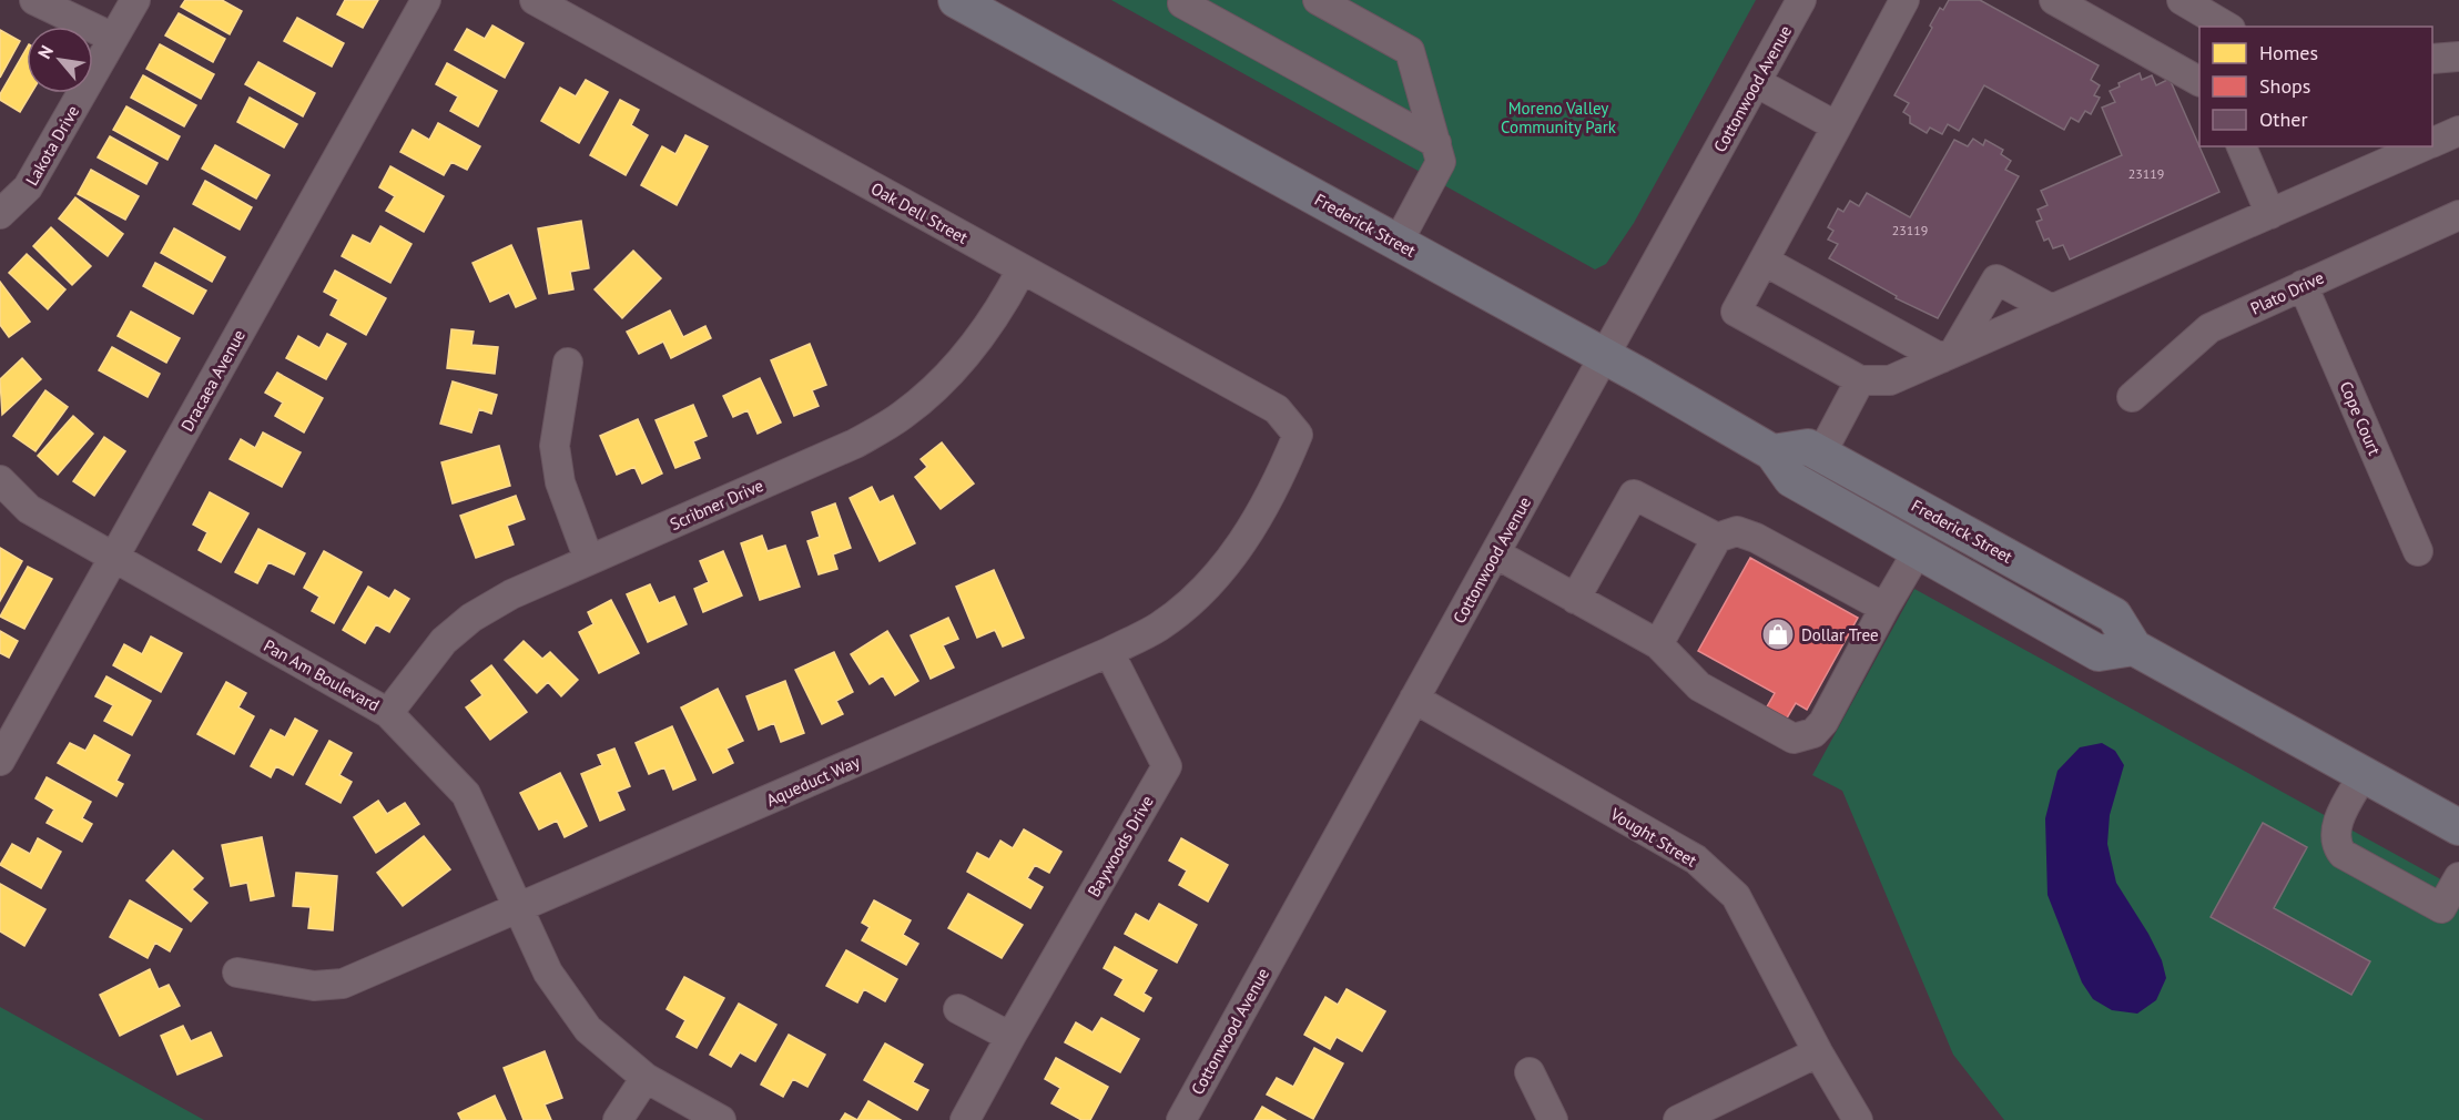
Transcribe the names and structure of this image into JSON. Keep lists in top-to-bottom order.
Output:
{
  "streets": {
    "main road": ["Frederick Street"],
    "street": [
      "Cottonwood Avenue",
      "Lakota Drive",
      "Oak Dell Street",
      "Plato Drive",
      "Dracaea Avenue",
      "Cope Court",
      "Scribner Drive",
      "Pan Am Boulevard",
      "Aqueduct Way",
      "Vought Street",
      "Baywoods Drive"
    ]
  },
  "crossings": [
    ["Cottonwood Avenue", "Frederick Street"],
    ["Cottonwood Avenue", "Vought Street"],
    ["Oak Dell Street", "Scribner Drive"],
    ["Oak Dell Street", "Aqueduct Way"],
    ["Plato Drive", "Cope Court"],
    ["Dracaea Avenue", "Pan Am Boulevard"],
    ["Scribner Drive", "Pan Am Boulevard"],
    ["Pan Am Boulevard", "Aqueduct Way"],
    ["Aqueduct Way", "Baywoods Drive"]
  ],
  "parks": ["Moreno Valley Community Park"],
  "places": {
    "shop": ["Dollar Tree"]
  },
  "house_numbers": ["23119", "23119"],
  "legend": ["Homes", "Shops", "Other"],
  "north": "top left"
}
